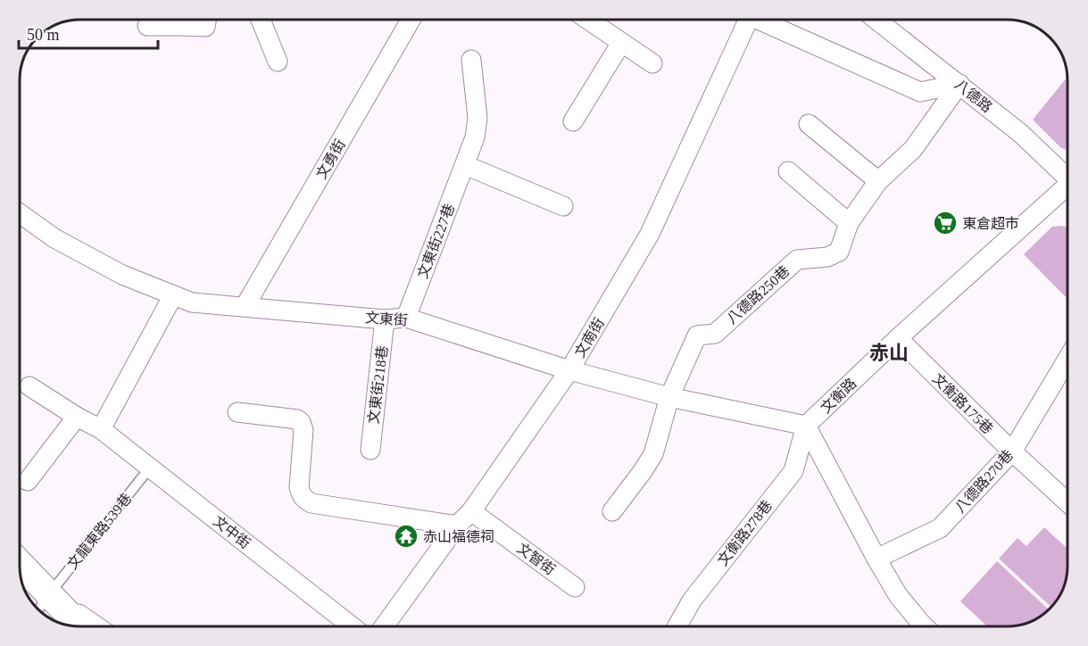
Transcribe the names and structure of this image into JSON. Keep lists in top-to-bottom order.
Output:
{
  "streets": {
    "street": [
      "八德路",
      "文勇街",
      "文東街227巷",
      "八德路250巷",
      "文東街",
      "文南街",
      "文東街218巷",
      "文衡路",
      "文衡路175巷",
      "八德路270巷",
      "文中街",
      "文衡路278巷",
      "文智街"
    ],
    "lane": ["文龍東路539巷"]
  },
  "crossings": [
    ["八德路", "八德路250巷"],
    ["文勇街", "文東街"],
    ["文東街227巷", "文東街"],
    ["八德路250巷", "文東街"],
    ["文東街", "文南街"],
    ["文東街", "文東街218巷"],
    ["文東街", "文衡路"],
    ["文東街", "文衡路278巷"],
    ["文南街", "文智街"],
    ["文衡路", "文衡路175巷"],
    ["文衡路", "文衡路278巷"],
    ["文衡路175巷", "八德路270巷"],
    ["文龍東路539巷", "文中街"]
  ],
  "districts": ["赤山"],
  "places": {
    "supermarket": ["東倉超市"],
    "temple": ["赤山福德祠"]
  },
  "scale_bar": "50 m"
}
